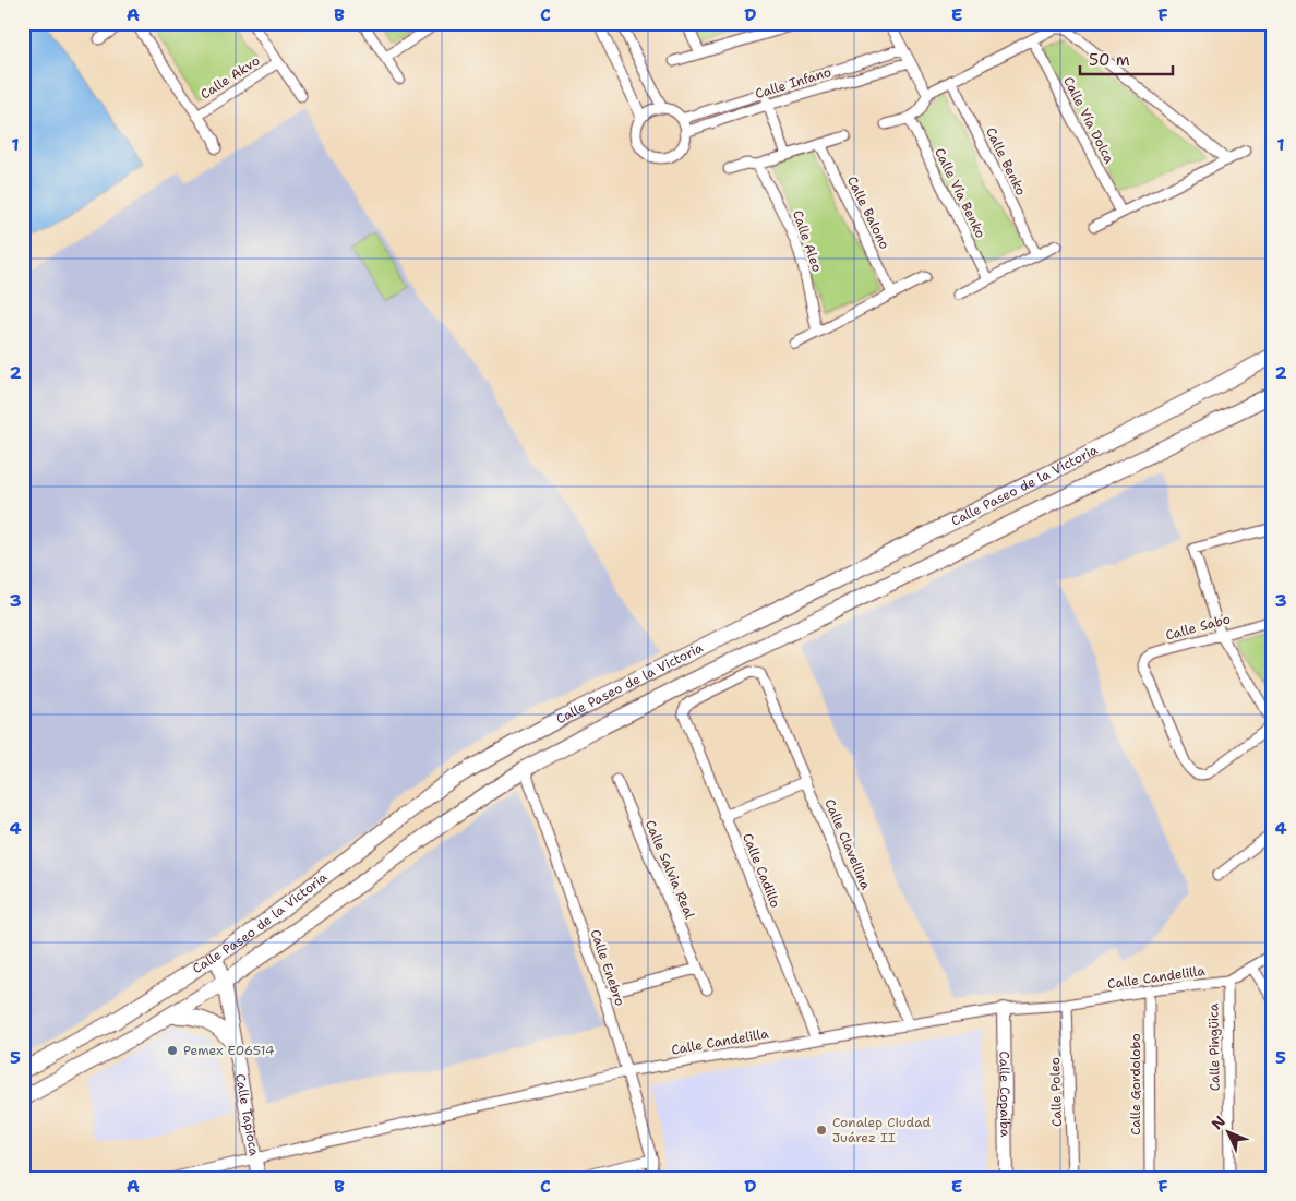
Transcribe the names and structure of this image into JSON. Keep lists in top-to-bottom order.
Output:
{
  "streets": {
    "main road": ["Calle Paseo de la Victoria"],
    "street": [
      "Calle Akvo",
      "Calle Infano",
      "Calle Vía Dolca",
      "Calle Benko",
      "Calle Vía Benko",
      "Calle Balono",
      "Calle Aleo",
      "Calle Sabo",
      "Calle Clavellina",
      "Calle Salvia Real",
      "Calle Cadillo",
      "Calle Enebro",
      "Calle Candelilla",
      "Calle Pingüica",
      "Calle Gordolobo",
      "Calle Poleo",
      "Calle Copaiba",
      "Calle Tapioca"
    ]
  },
  "crossings": [
    ["Calle Paseo de la Victoria", "Calle Enebro"],
    ["Calle Paseo de la Victoria", "Calle Tapioca"],
    ["Calle Clavellina", "Calle Cadillo"],
    ["Calle Clavellina", "Calle Candelilla"],
    ["Calle Cadillo", "Calle Candelilla"],
    ["Calle Enebro", "Calle Candelilla"],
    ["Calle Candelilla", "Calle Pingüica"],
    ["Calle Candelilla", "Calle Gordolobo"],
    ["Calle Candelilla", "Calle Poleo"],
    ["Calle Candelilla", "Calle Copaiba"],
    ["Calle Candelilla", "Calle Tapioca"]
  ],
  "places": ["Pemex E06514", "Conalep Ciudad Juárez II"],
  "scale_bar": "50 m",
  "north": "top left",
  "grid": {
    "columns": [
      "A",
      "B",
      "C",
      "D",
      "E",
      "F"
    ],
    "rows": [
      "1",
      "2",
      "3",
      "4",
      "5"
    ]
  }
}
